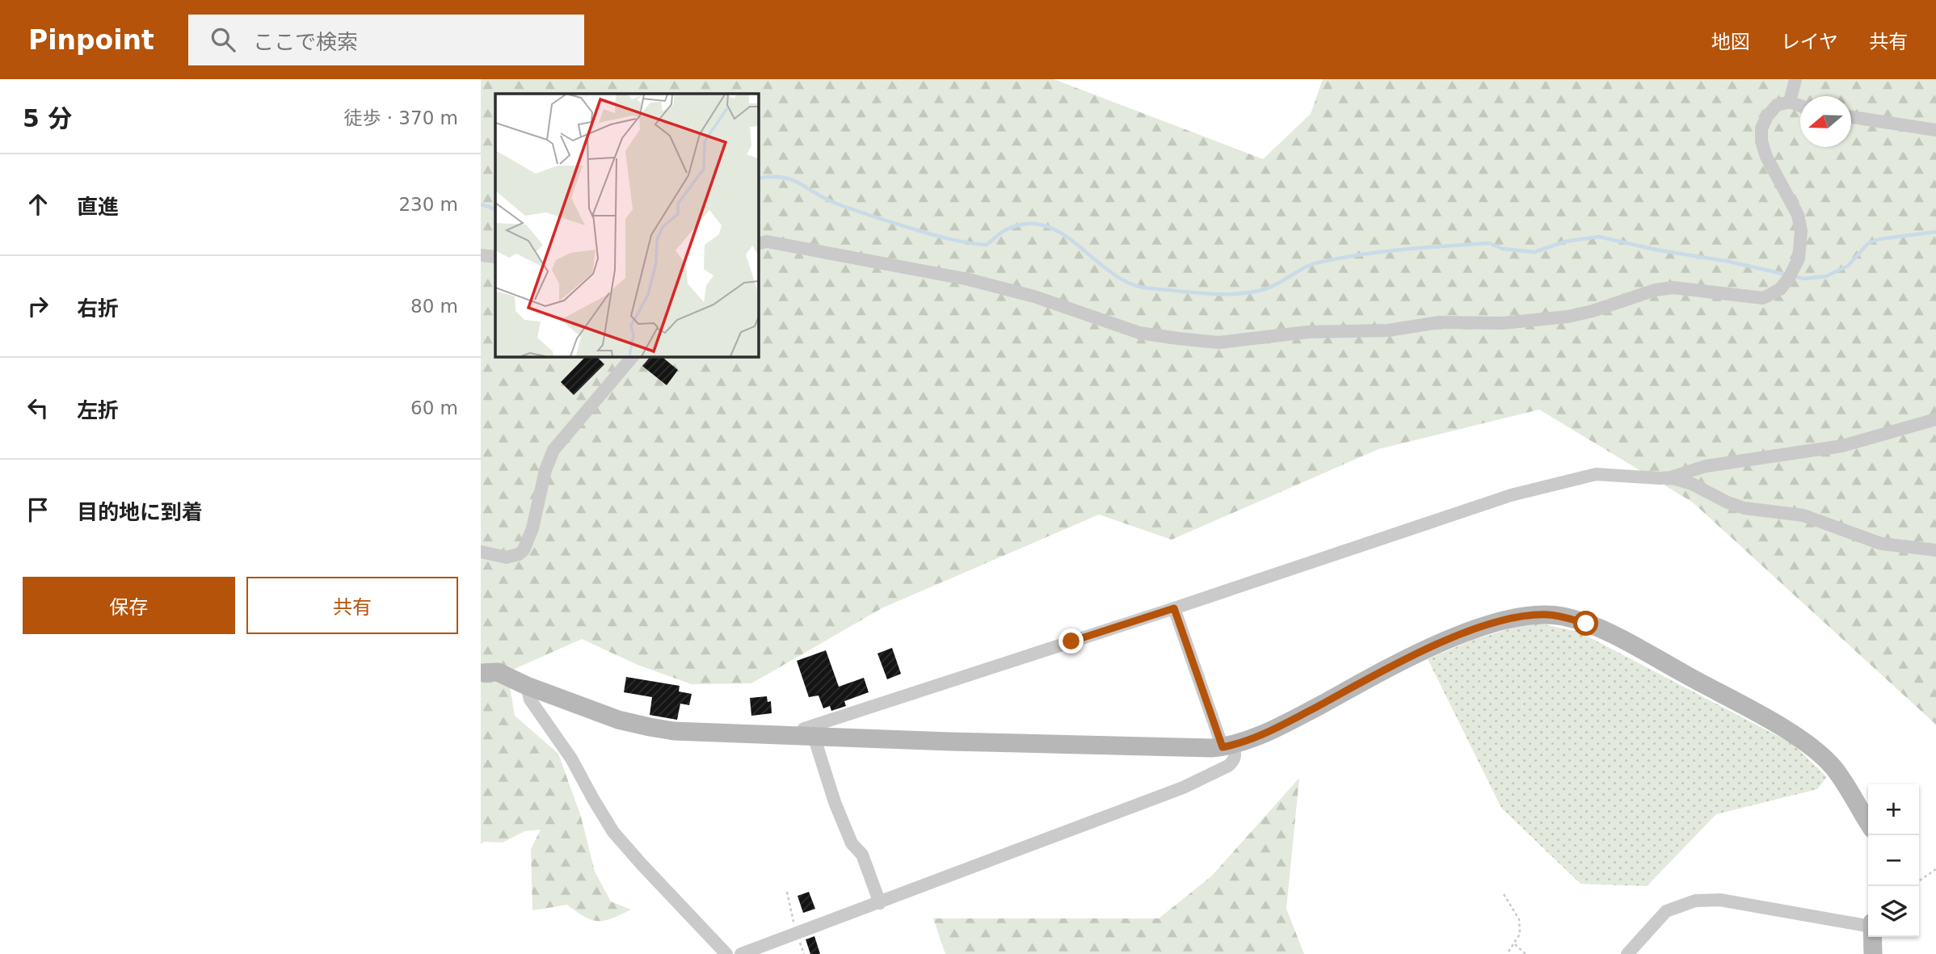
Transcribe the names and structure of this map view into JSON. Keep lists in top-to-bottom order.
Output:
{
  "north": "left",
  "page": {
    "header": "Pinpoint",
    "search": "ここで検索",
    "nav": ["地図", "レイヤ", "共有"],
    "heading": ["5 分", "徒歩 · 370 m"],
    "list": [
      ["直進", "230 m"],
      ["右折", "80 m"],
      ["左折", "60 m"],
      "目的地に到着"
    ],
    "buttons": ["保存", "共有"],
    "map_buttons": ["+", "−"]
  }
}
